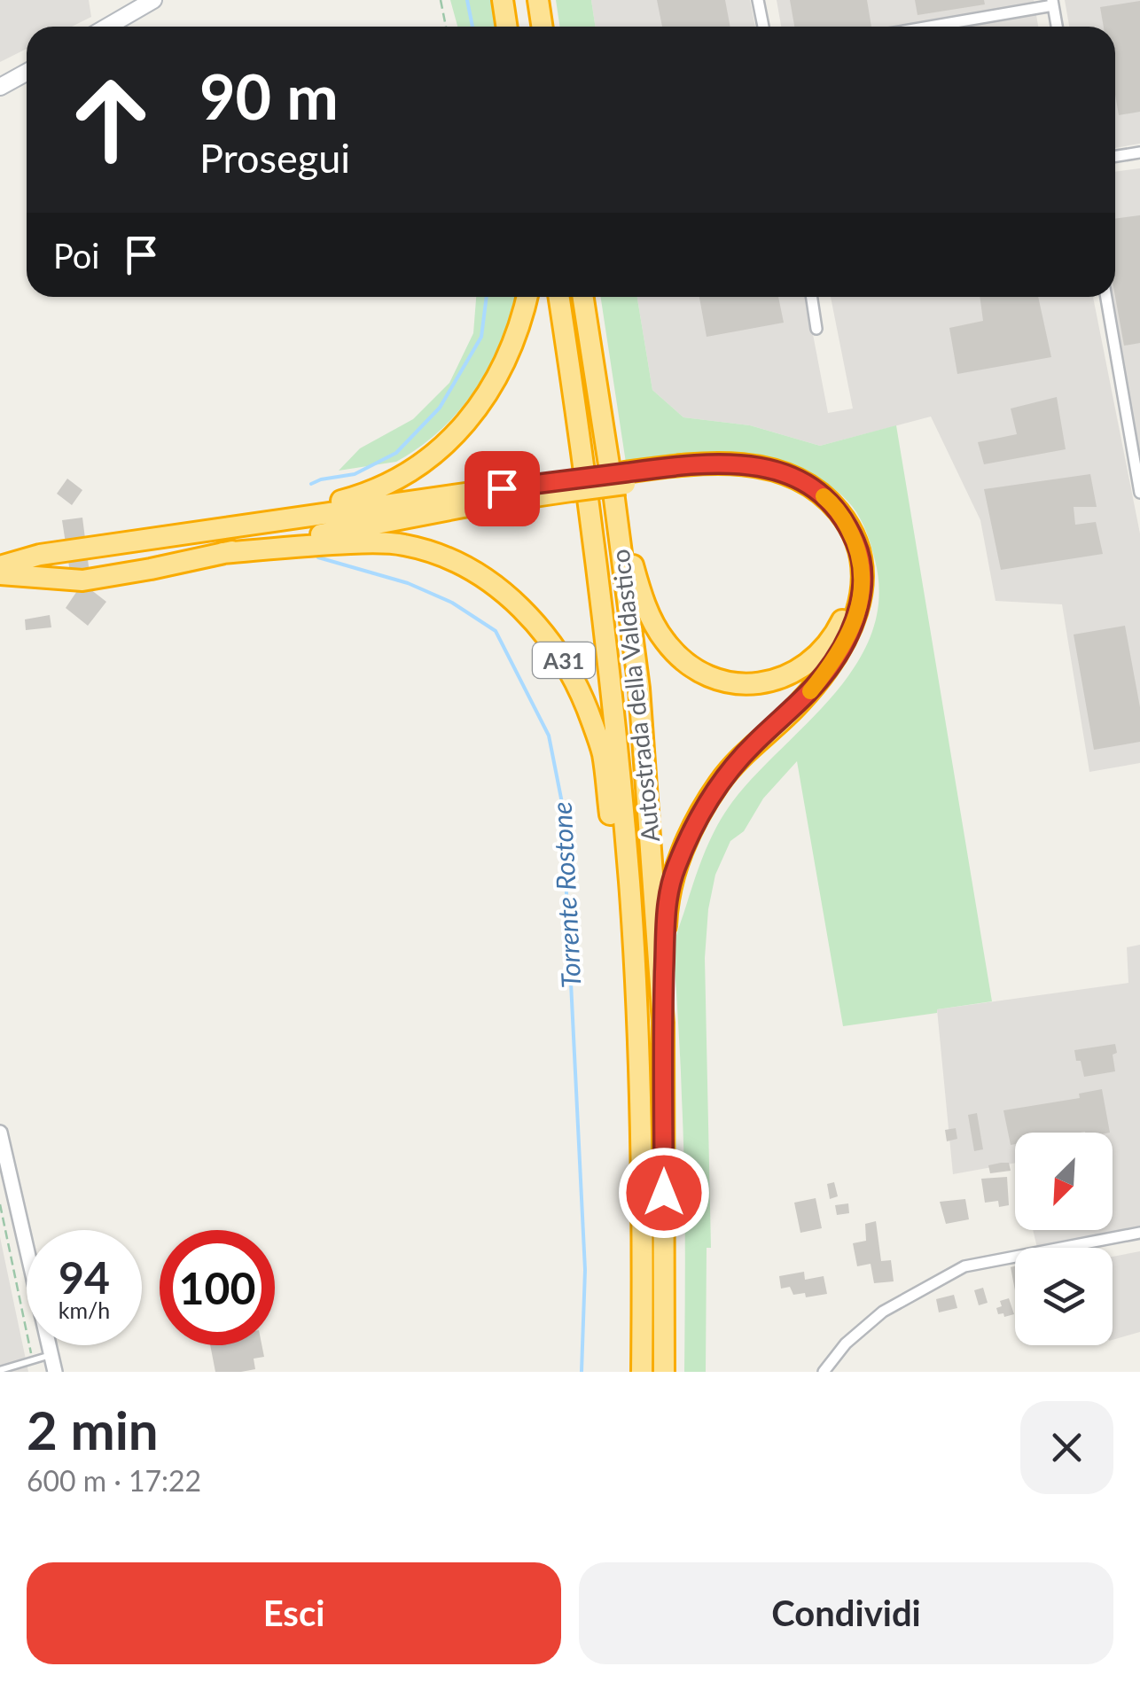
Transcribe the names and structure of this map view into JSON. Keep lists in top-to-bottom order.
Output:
{
  "streets": {
    "highway": ["A31", "Autostrada della Valdastico"]
  },
  "crossings": [
    ["A31", "Autostrada della Valdastico"]
  ],
  "water": ["Torrente Rostone"],
  "north": "bottom left",
  "page": {
    "turn": ["90 m", "Prosegui"],
    "then": "Poi",
    "speed": "94 km/h",
    "limit": "100",
    "heading": ["2 min", "600 m · 17:22"],
    "buttons": ["Esci", "Condividi"]
  }
}
